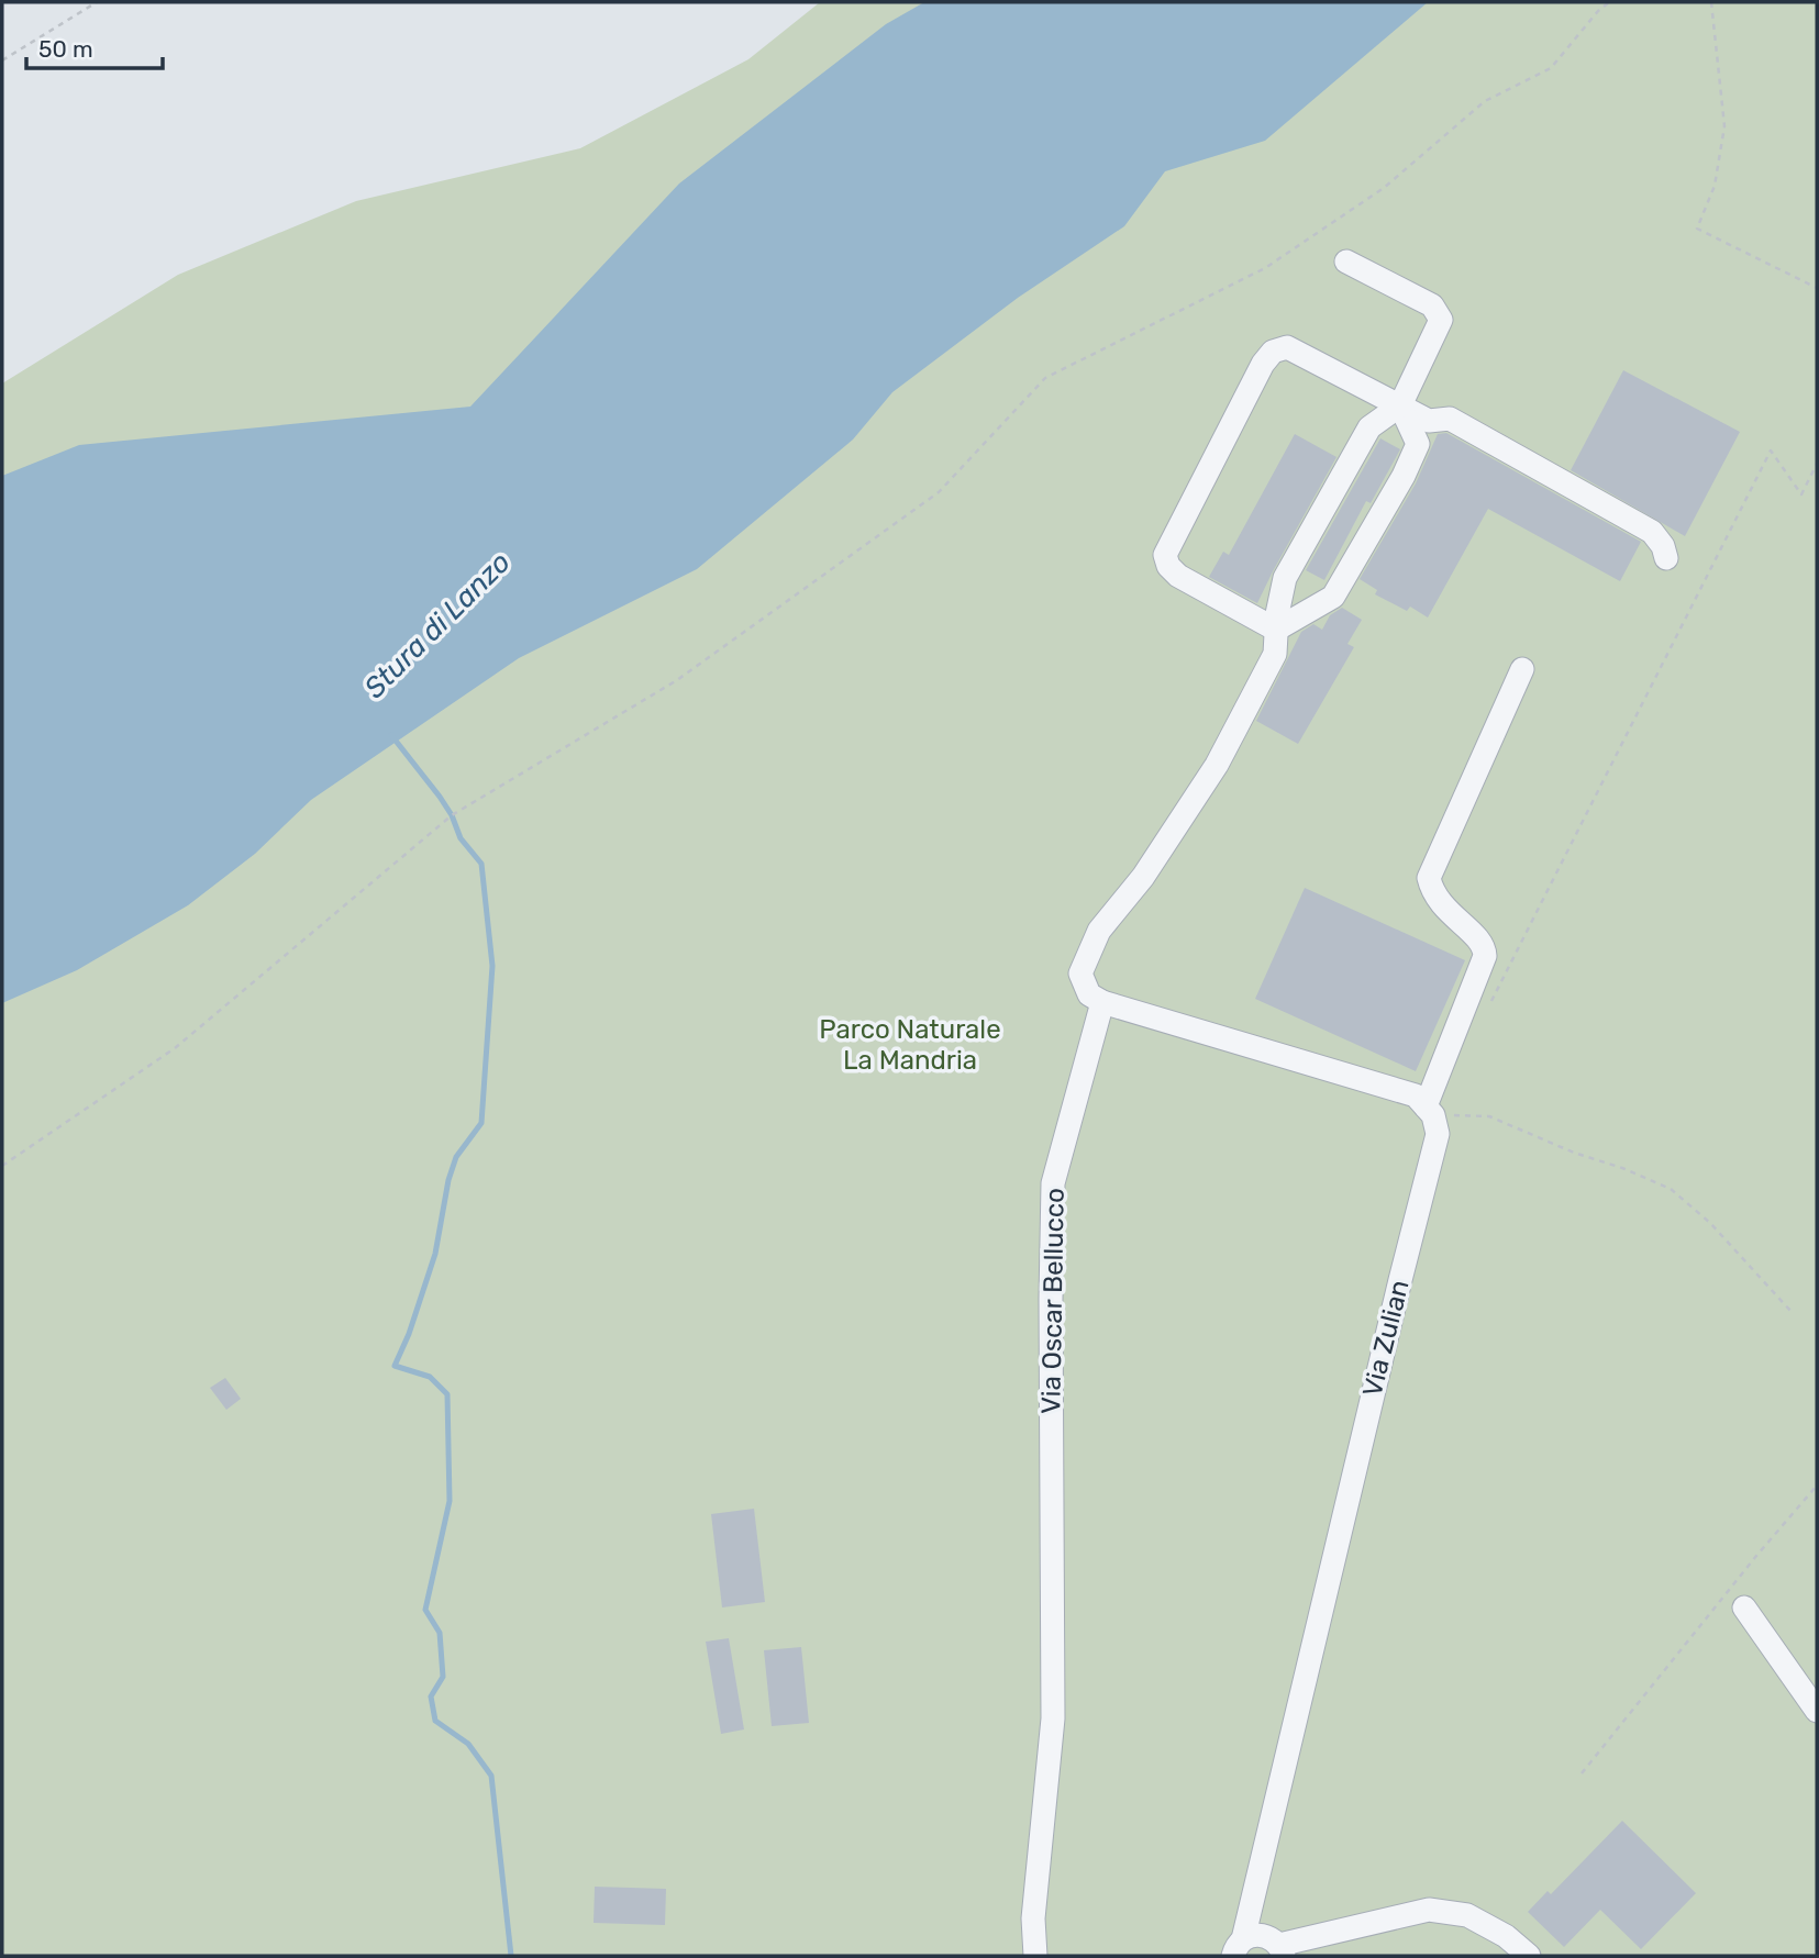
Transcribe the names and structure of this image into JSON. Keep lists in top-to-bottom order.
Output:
{
  "streets": {
    "street": ["Via Oscar Bellucco", "Via Zulian"]
  },
  "water": ["Stura di Lanzo"],
  "parks": ["Parco Naturale La Mandria"],
  "scale_bar": "50 m"
}
